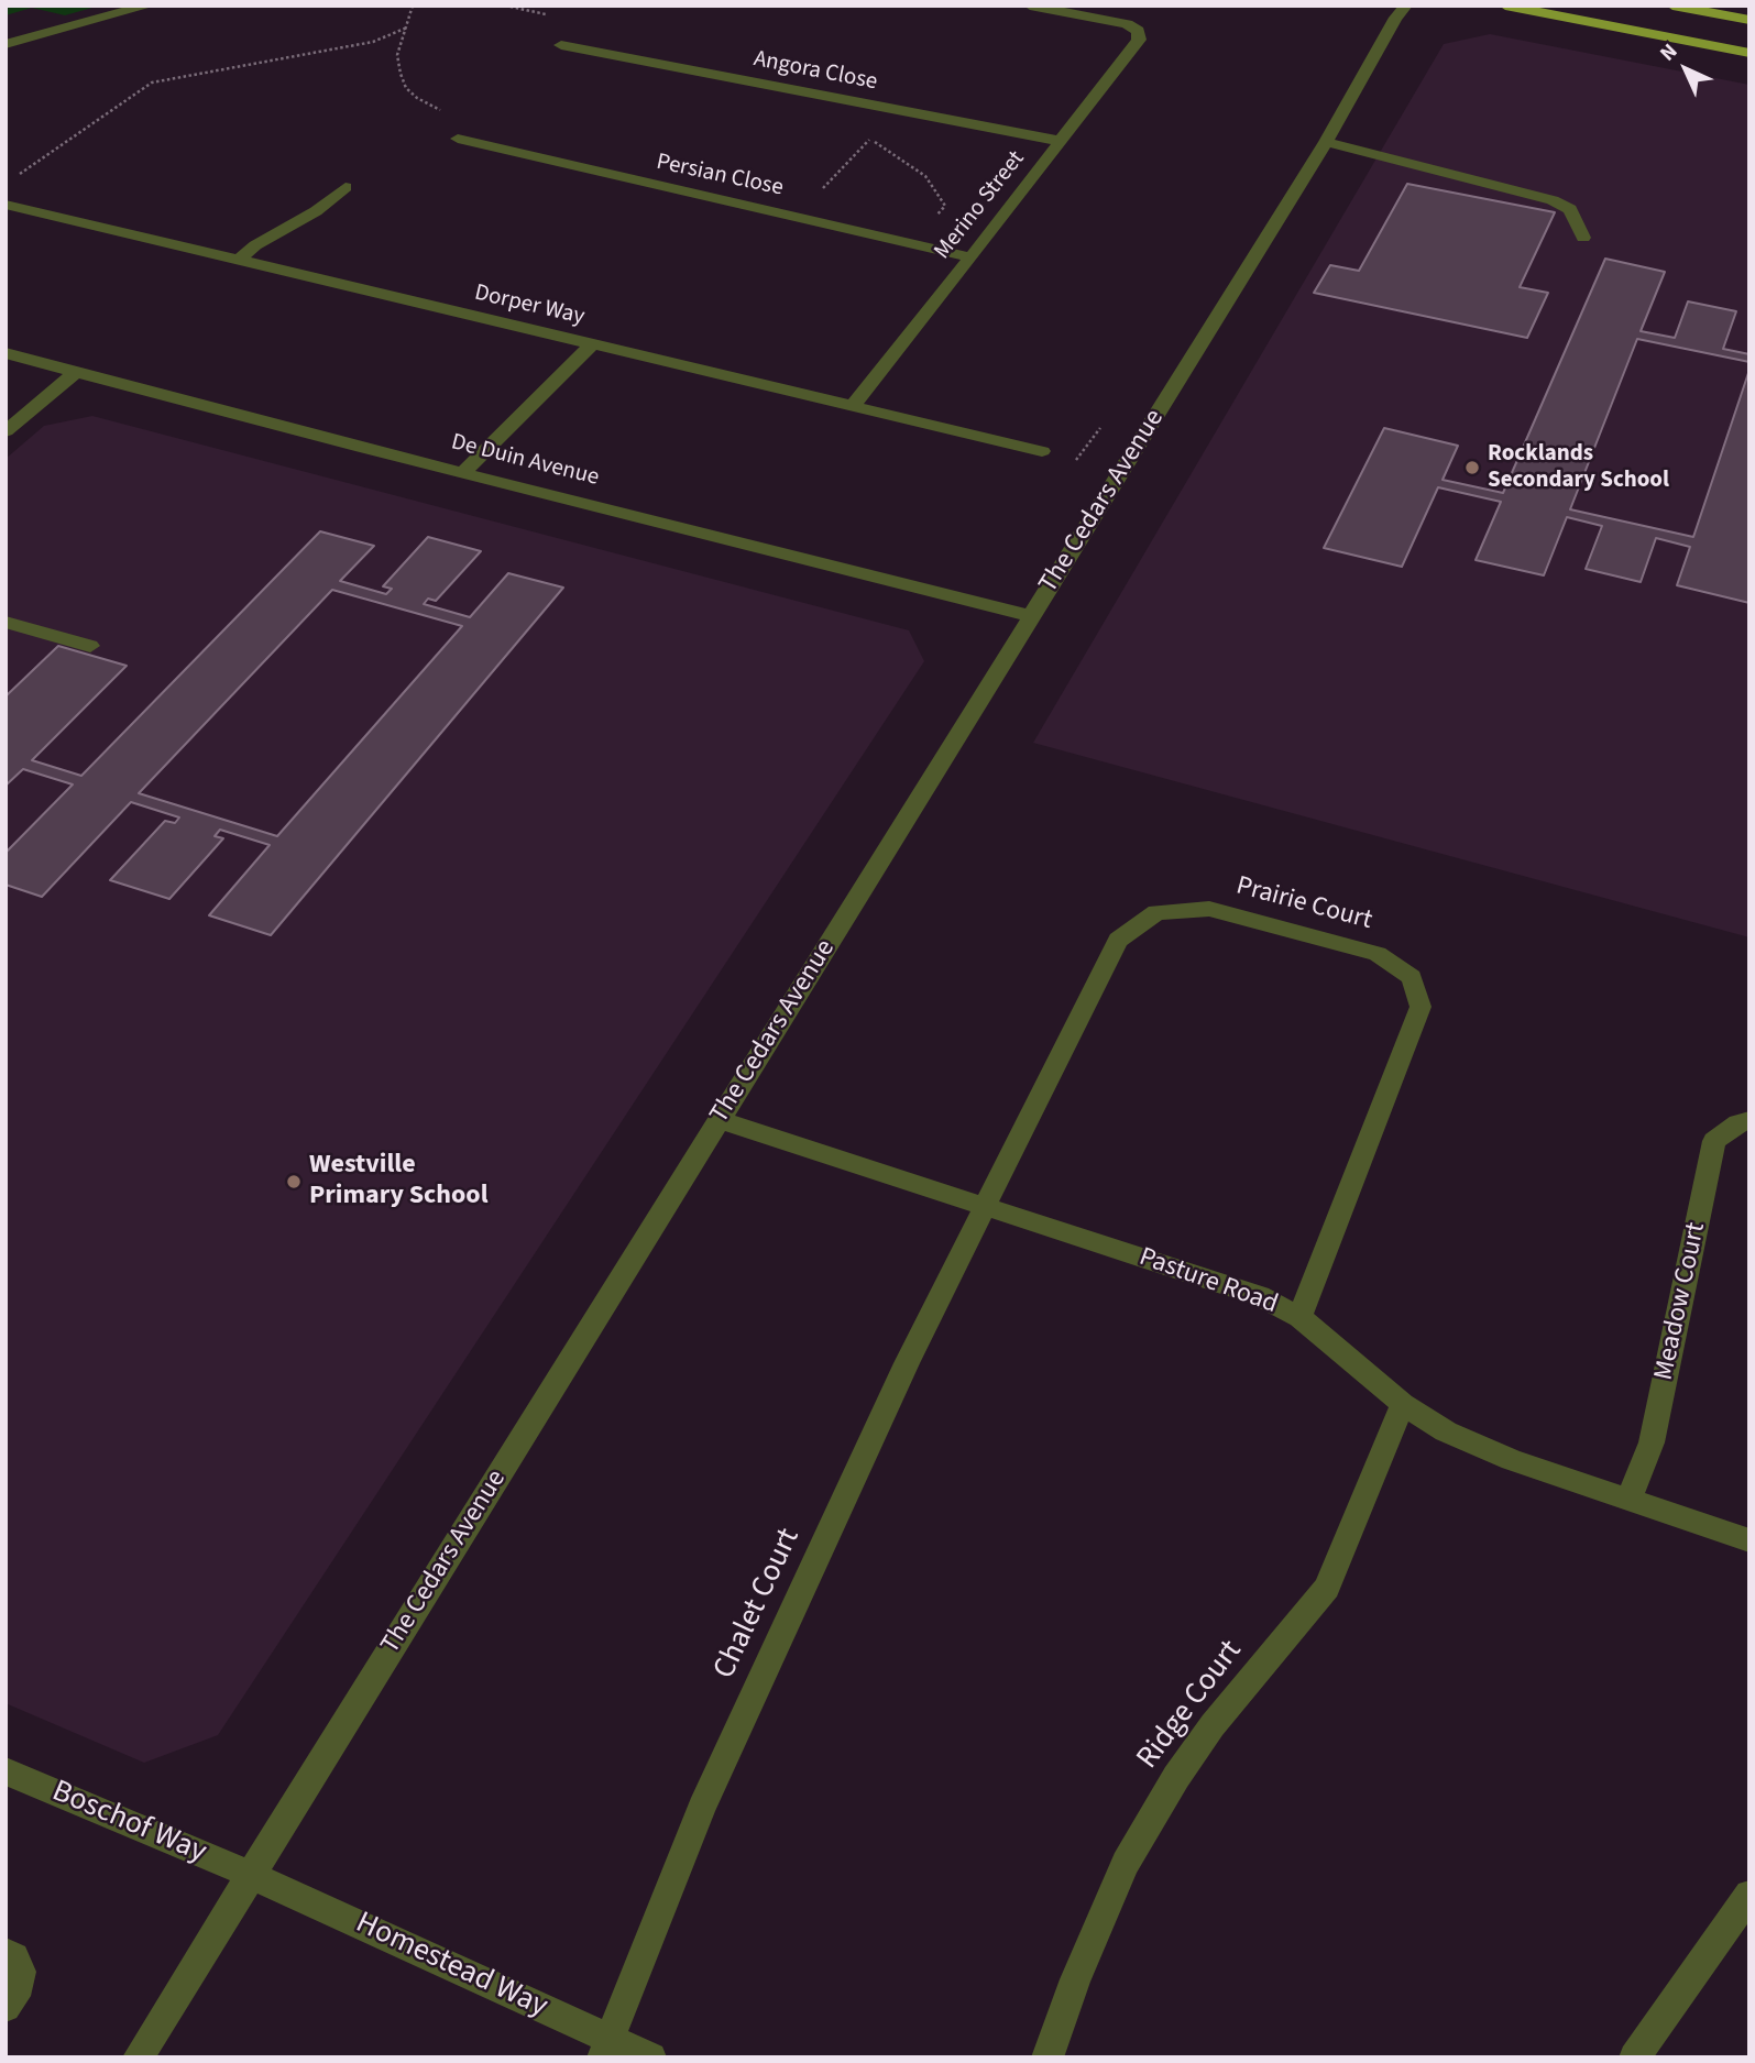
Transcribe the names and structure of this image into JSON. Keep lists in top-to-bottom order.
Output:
{
  "streets": {
    "street": [
      "Angora Close",
      "Persian Close",
      "Merino Street",
      "Dorper Way",
      "De Duin Avenue",
      "The Cedars Avenue",
      "Prairie Court",
      "Pasture Road",
      "Meadow Court",
      "Chalet Court",
      "Ridge Court",
      "Boschof Way",
      "Homestead Way"
    ]
  },
  "crossings": [
    ["Angora Close", "Merino Street"],
    ["Persian Close", "Merino Street"],
    ["Merino Street", "Dorper Way"],
    ["De Duin Avenue", "The Cedars Avenue"],
    ["The Cedars Avenue", "Pasture Road"],
    ["The Cedars Avenue", "Boschof Way"],
    ["The Cedars Avenue", "Homestead Way"],
    ["Prairie Court", "Pasture Road"],
    ["Prairie Court", "Chalet Court"],
    ["Pasture Road", "Meadow Court"],
    ["Pasture Road", "Chalet Court"],
    ["Pasture Road", "Ridge Court"],
    ["Chalet Court", "Homestead Way"],
    ["Boschof Way", "Homestead Way"]
  ],
  "places": ["Rocklands Secondary School", "Westville Primary School"],
  "north": "top left"
}
